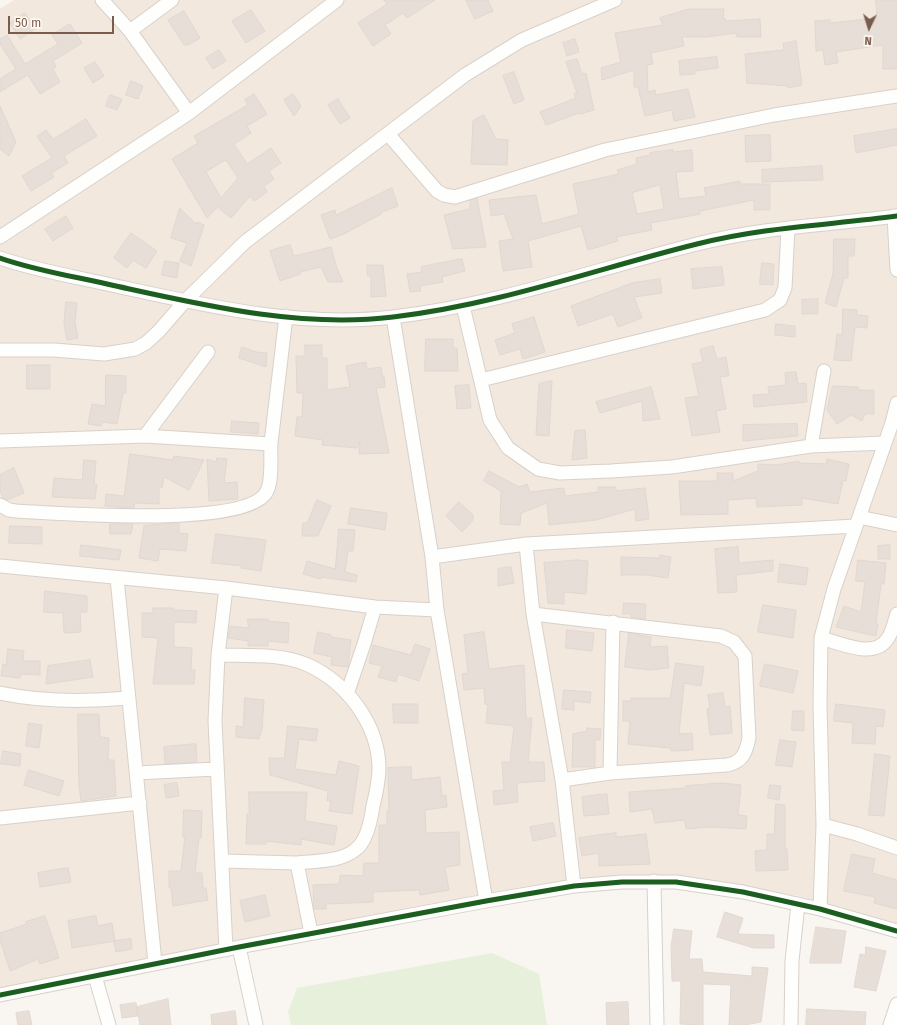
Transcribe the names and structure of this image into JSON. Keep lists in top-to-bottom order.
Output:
{
  "scale_bar": "50 m",
  "north": "bottom"
}
